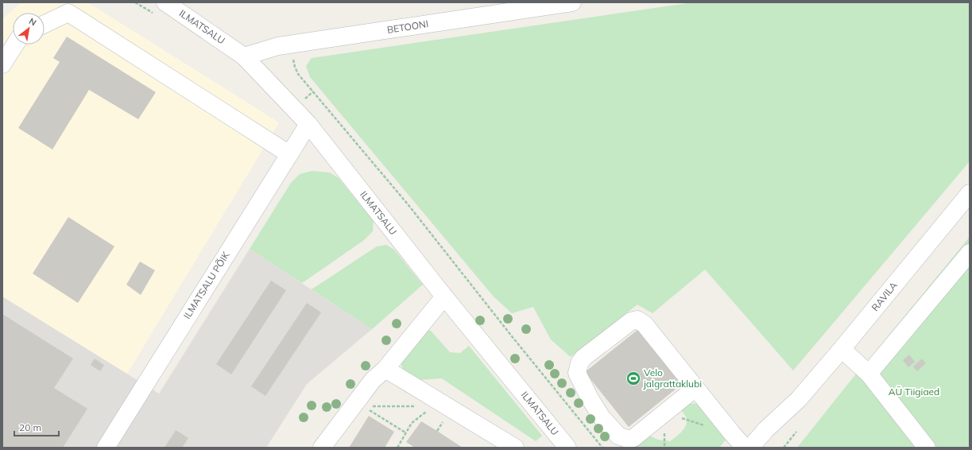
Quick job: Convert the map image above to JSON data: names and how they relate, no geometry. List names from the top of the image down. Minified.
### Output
{"streets":{"street":["ILMATSALU","BETOONI","ILMATSALU PÕIK","RAVILA"]},"crossings":[["ILMATSALU","BETOONI"],["ILMATSALU","ILMATSALU PÕIK"]],"parks":["AÜ Tiigiaed"],"places":{"sports":["Velo jalgrattaklubi"]},"scale_bar":"20 m","north":"top right"}
